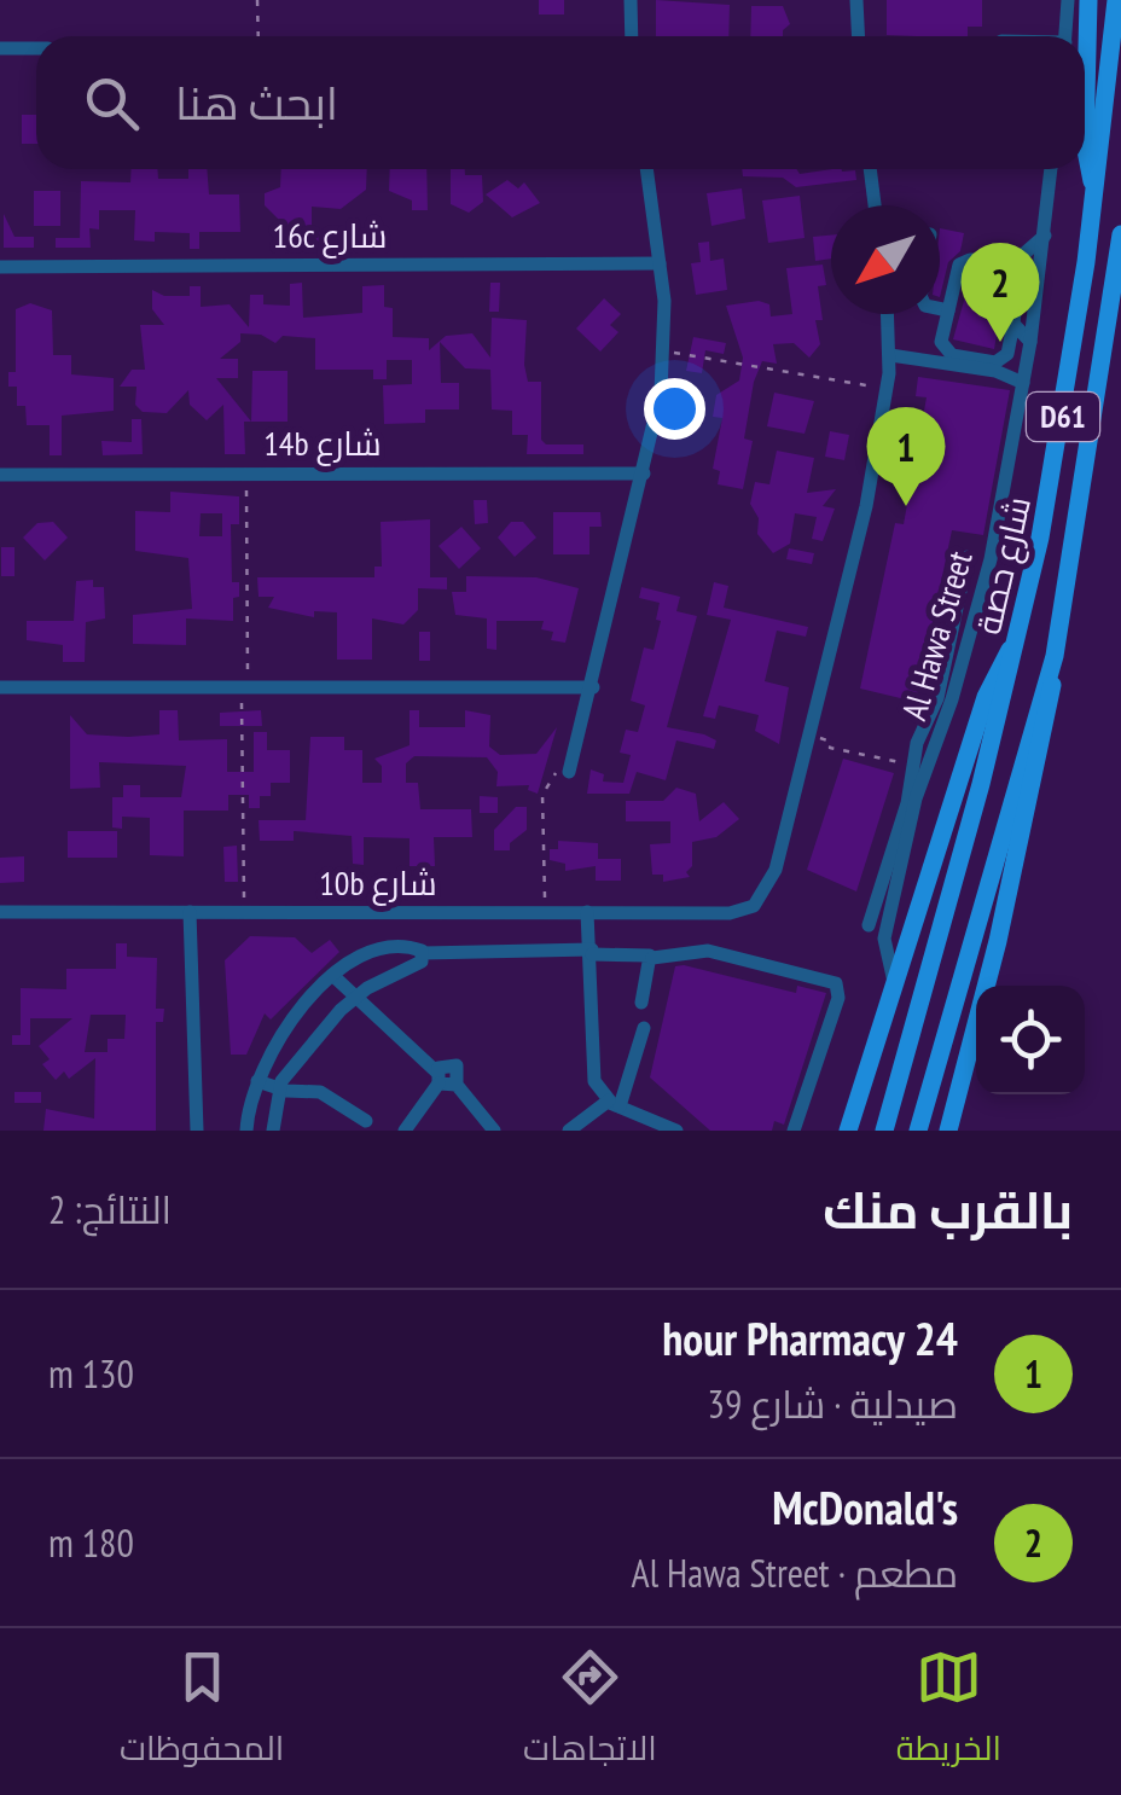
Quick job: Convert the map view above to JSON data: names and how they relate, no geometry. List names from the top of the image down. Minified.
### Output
{"streets":{"main road":["D61","شارع حصة"],"street":["16c شارع","14b شارع","Al Hawa Street","10b شارع"]},"north":"bottom left","page":{"search":"ابحث هنا","pins":["2","1"],"heading":["بالقرب منك","النتائج: 2"],"list":[{"mark":"1","name":"24 hour Pharmacy","note":"صيدلية · شارع 39","value":"130 m"},{"mark":"2","name":"McDonald's","note":"مطعم · Al Hawa Street","value":"180 m"}],"nav":["الخريطة","الاتجاهات","المحفوظات"]}}
